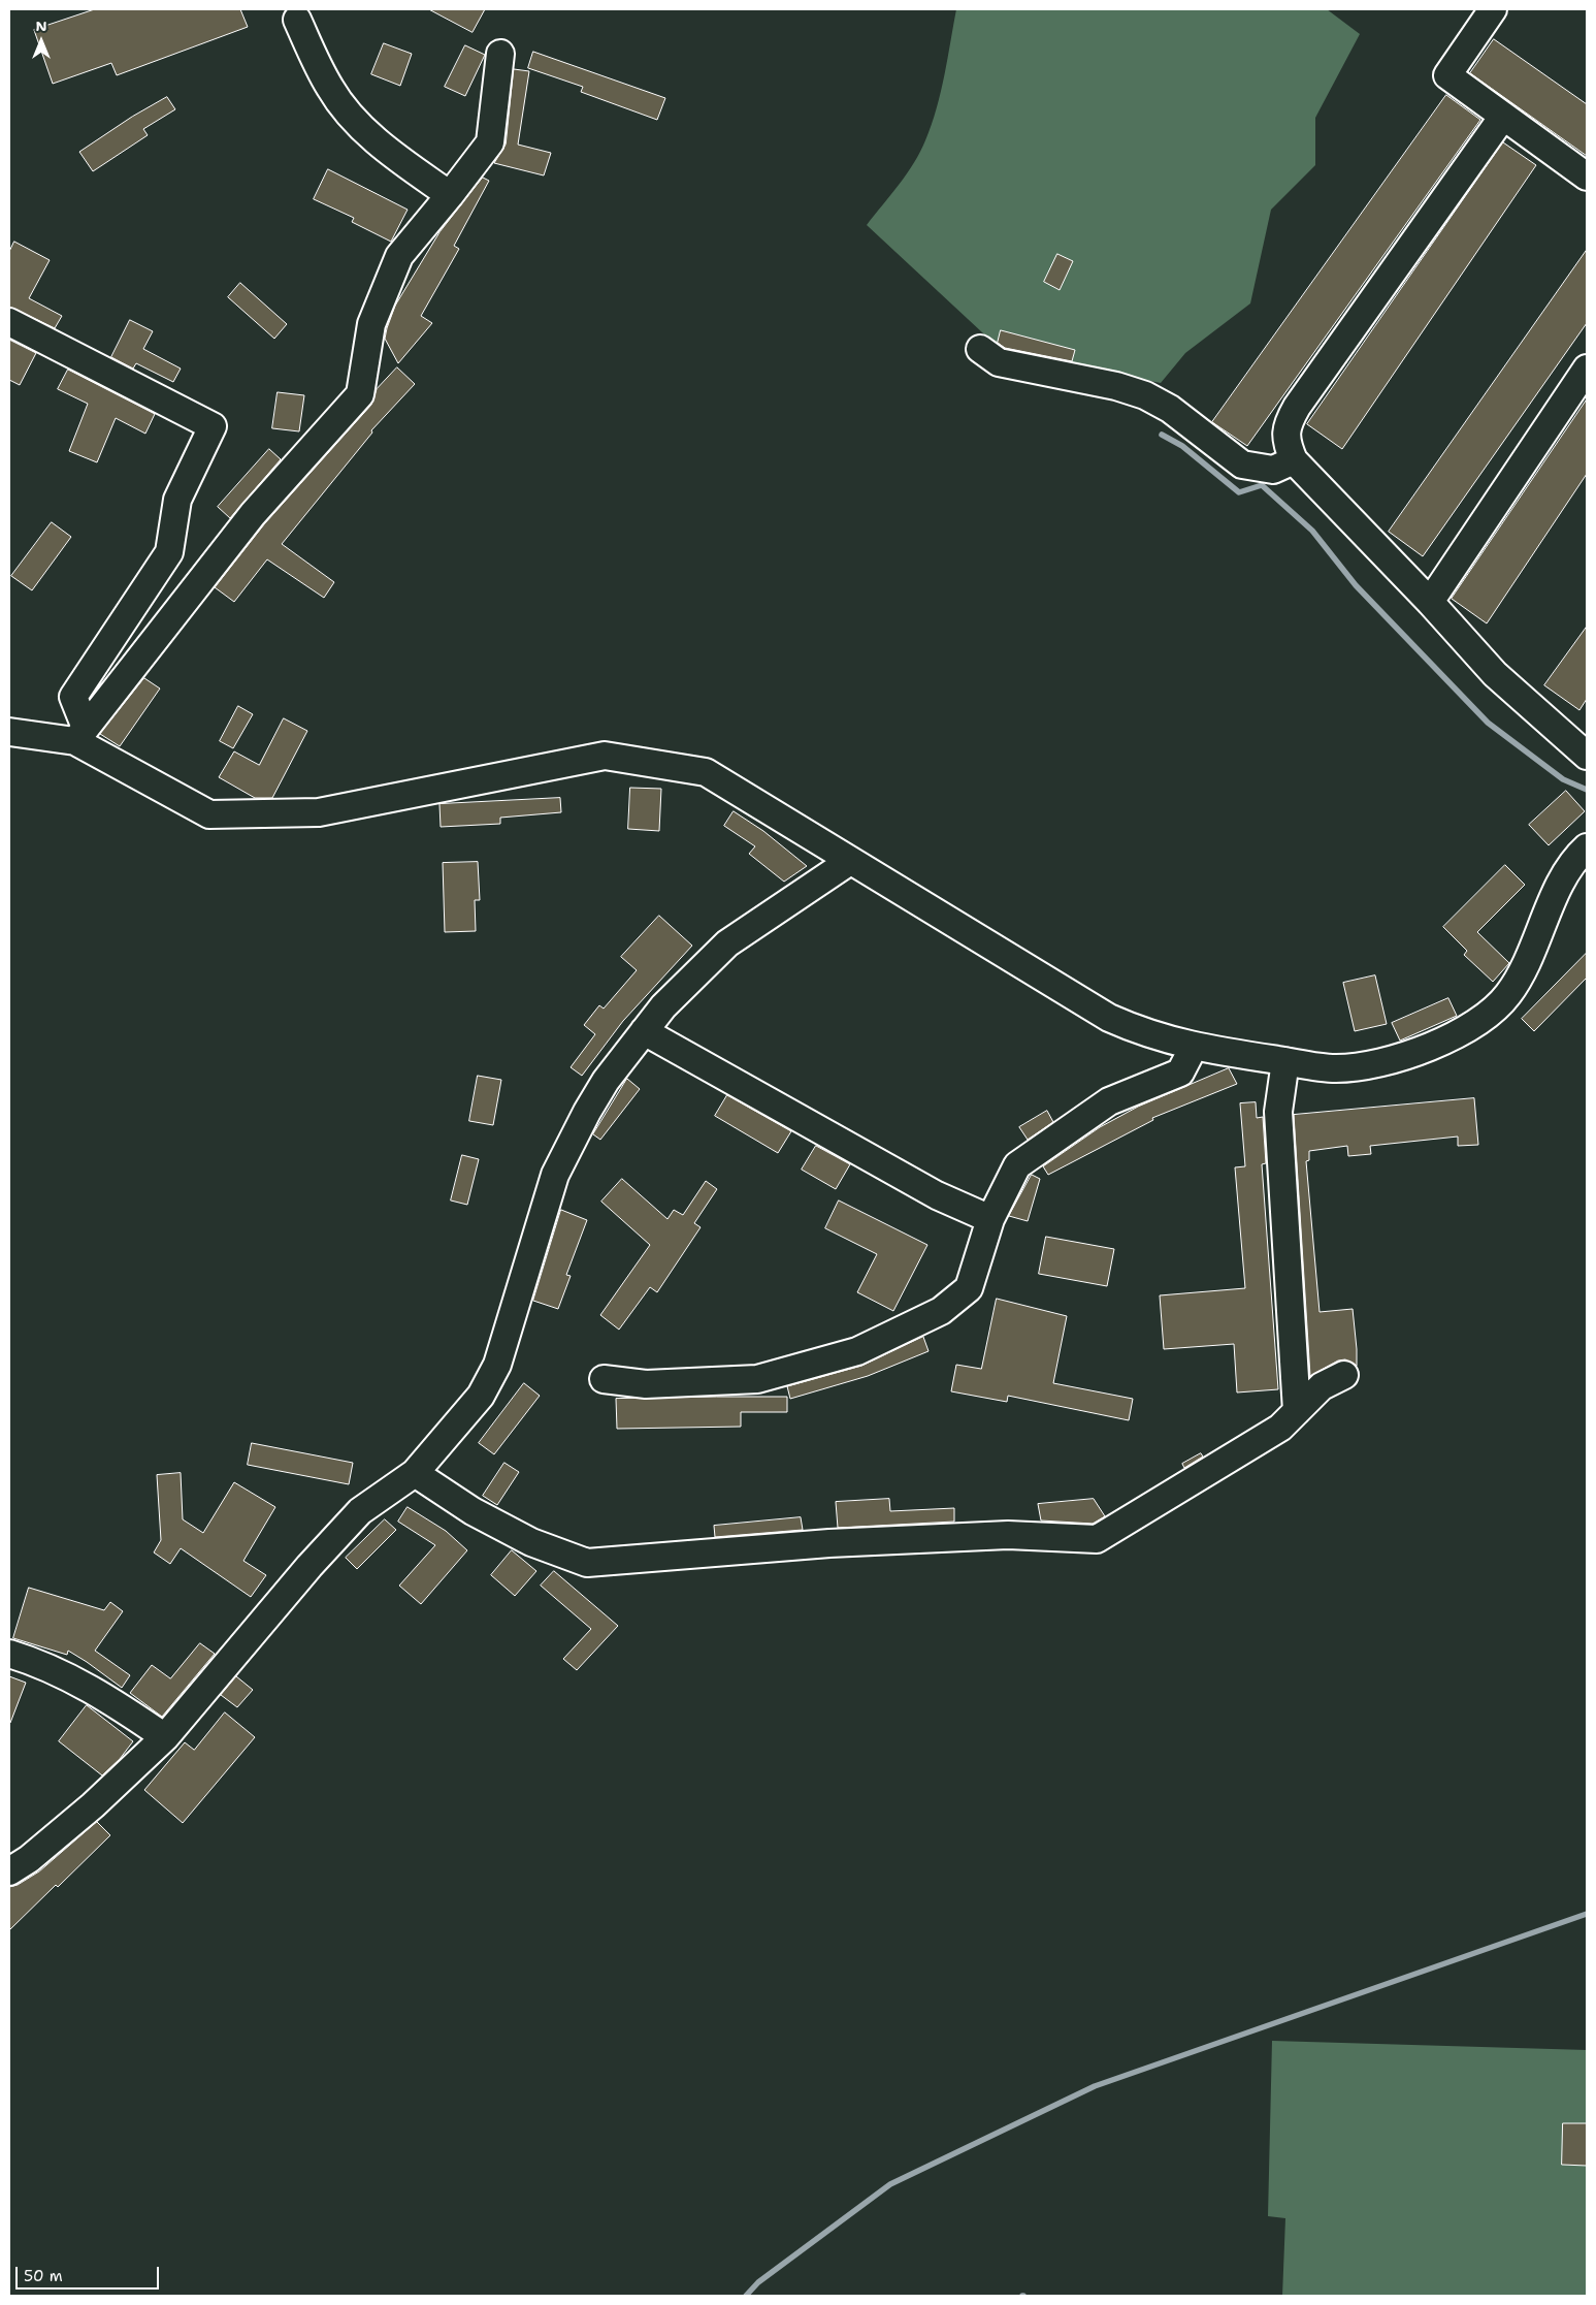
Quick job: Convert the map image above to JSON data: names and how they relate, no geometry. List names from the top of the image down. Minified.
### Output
{"scale_bar":"50 m","north":"top"}
